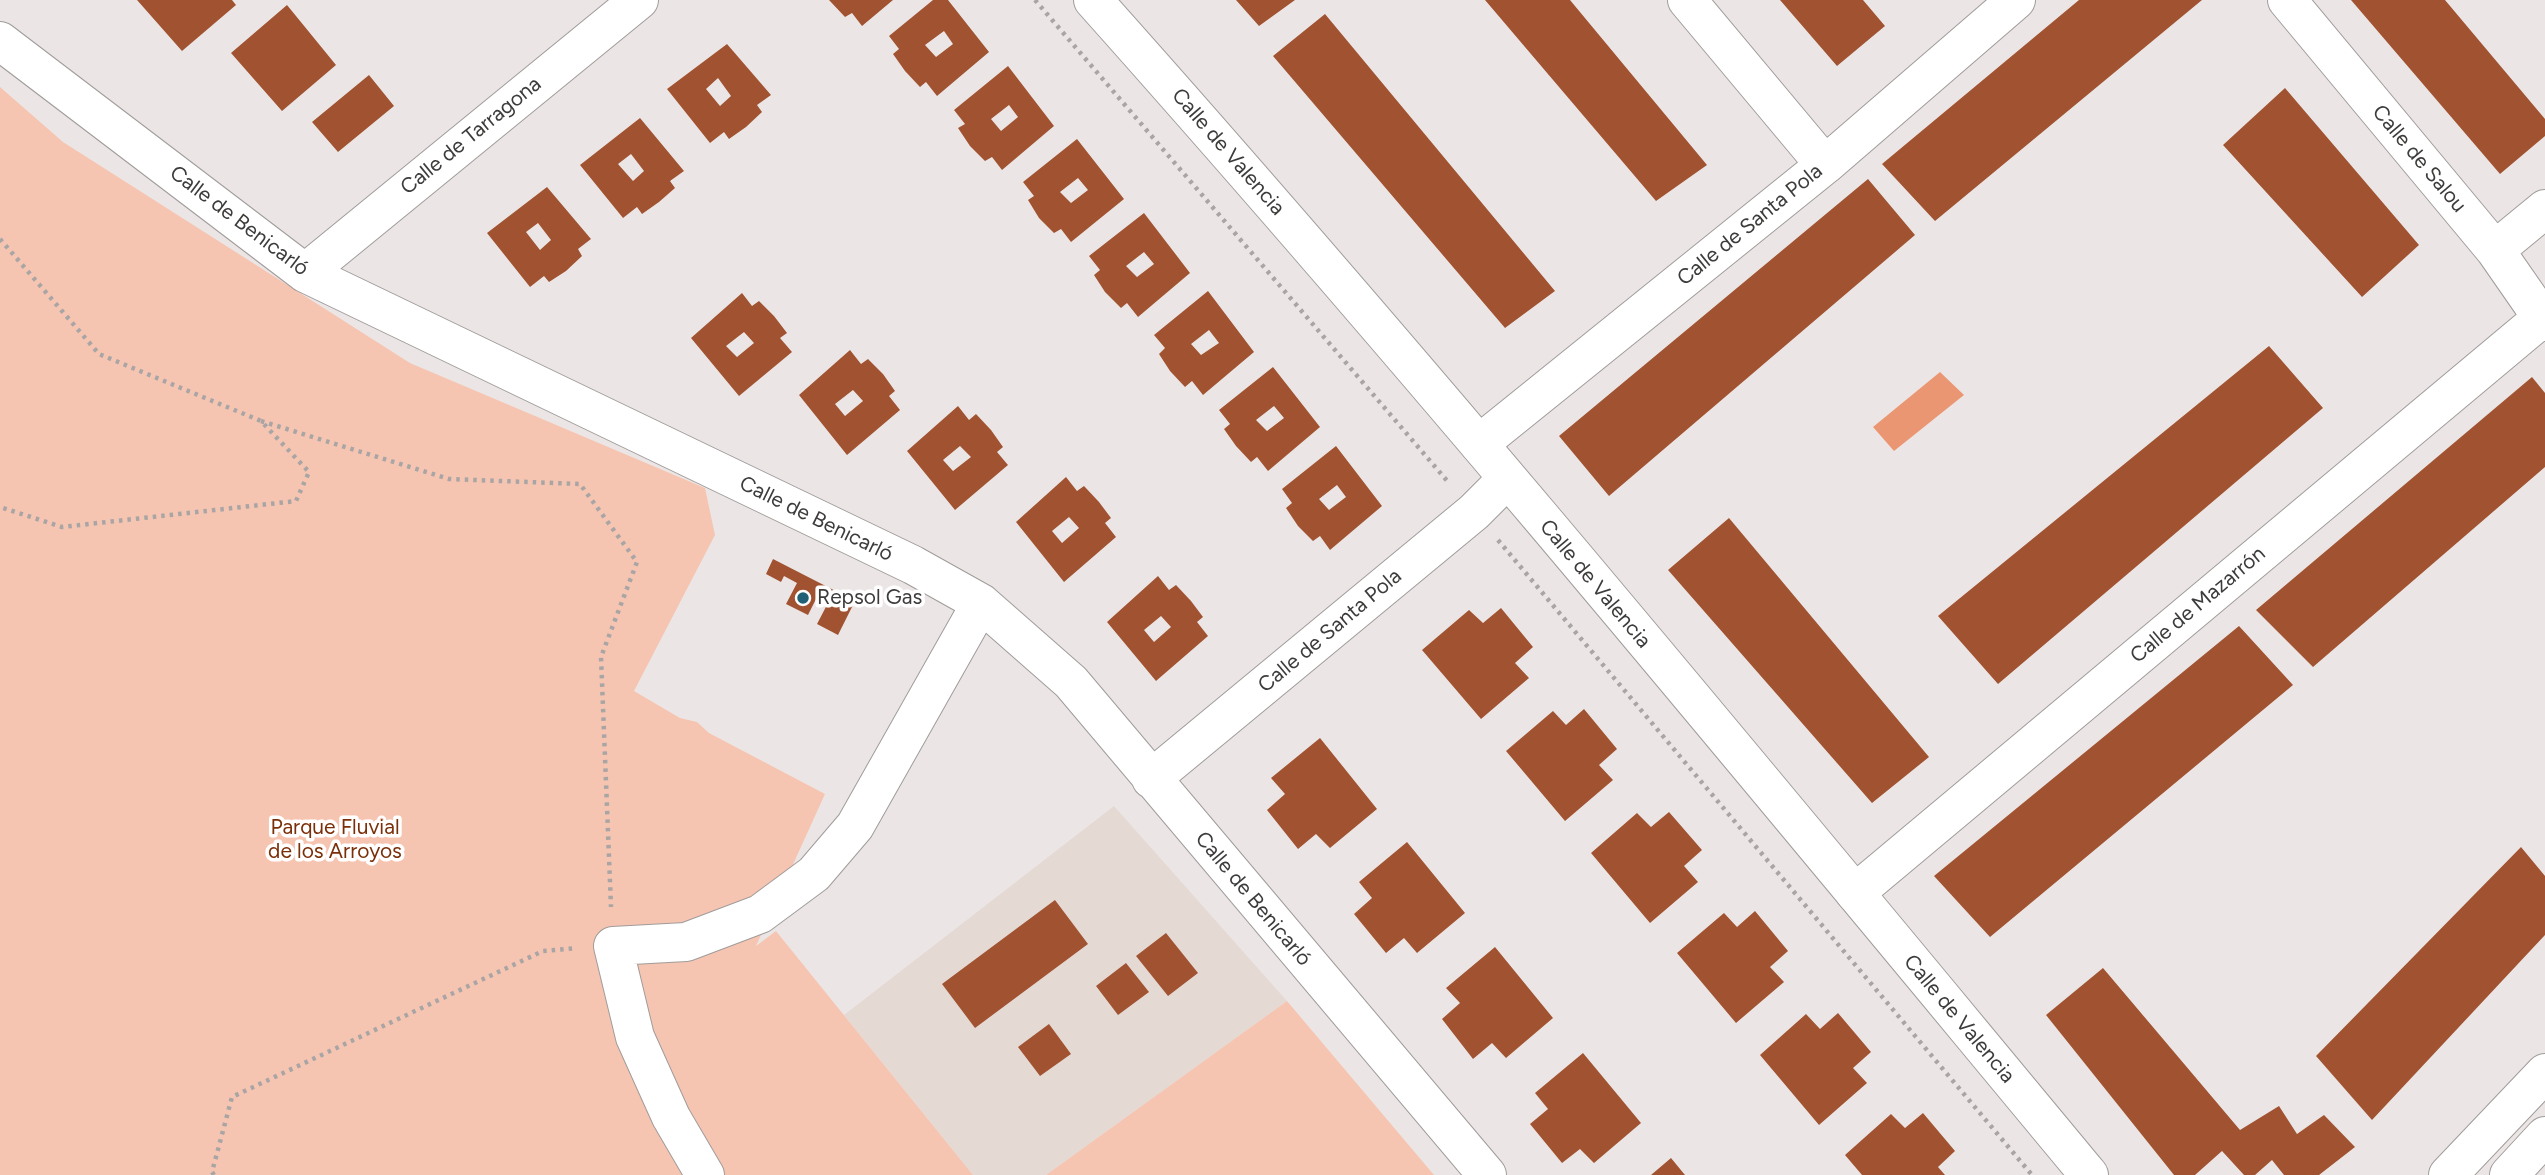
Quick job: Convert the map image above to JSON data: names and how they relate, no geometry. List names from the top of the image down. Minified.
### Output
{"streets":{"street":["Calle de Tarragona","Calle de Valencia","Calle de Salou","Calle de Benicarló","Calle de Santa Pola","Calle de Mazarrón"]},"crossings":[["Calle de Tarragona","Calle de Benicarló"],["Calle de Valencia","Calle de Santa Pola"],["Calle de Valencia","Calle de Mazarrón"],["Calle de Salou","Calle de Mazarrón"],["Calle de Benicarló","Calle de Santa Pola"]],"parks":["Parque Fluvial de los Arroyos"],"places":["Repsol Gas"]}
